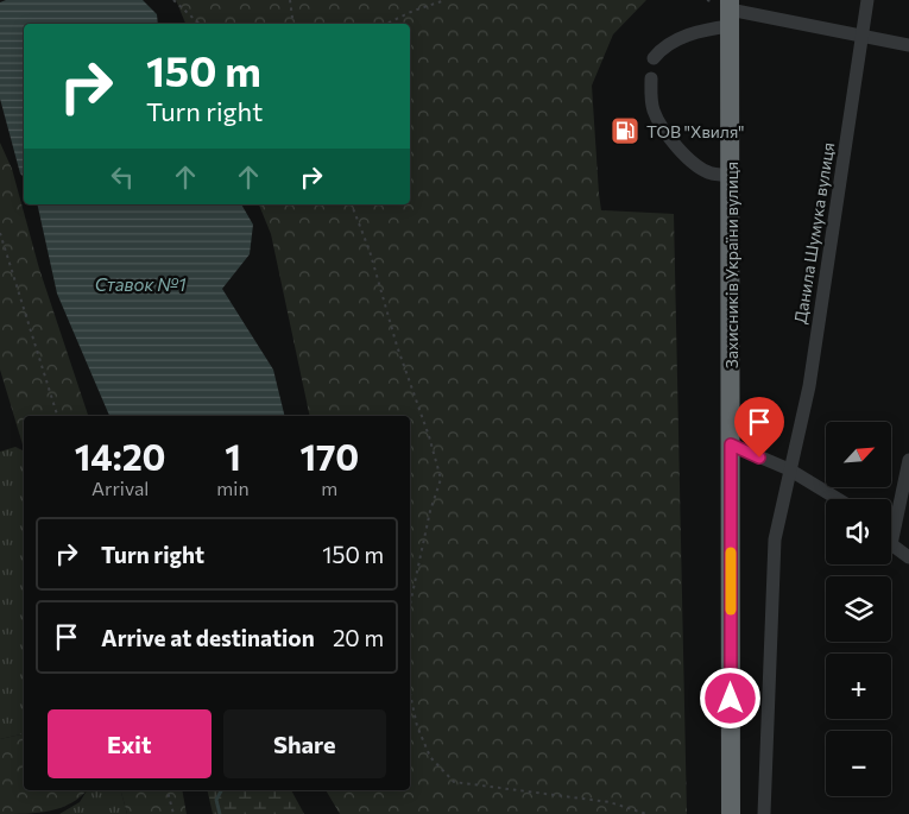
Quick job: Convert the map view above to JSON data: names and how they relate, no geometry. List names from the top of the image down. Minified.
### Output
{"streets":{"highway":["Захисників України вулиця"],"street":["Данила Шумука вулиця"]},"water":["Ставок №1"],"places":{"fuel station":["ТОВ \"Хвиля\""]},"north":"top right","page":{"turn":["150 m","Turn right"],"eta":["14:20","Arrival","1","min","170","m"],"map_buttons":["+","−"],"list":[{"name":"Turn right","value":"150 m"},{"name":"Arrive at destination","value":"20 m"}],"buttons":["Exit","Share"]}}
